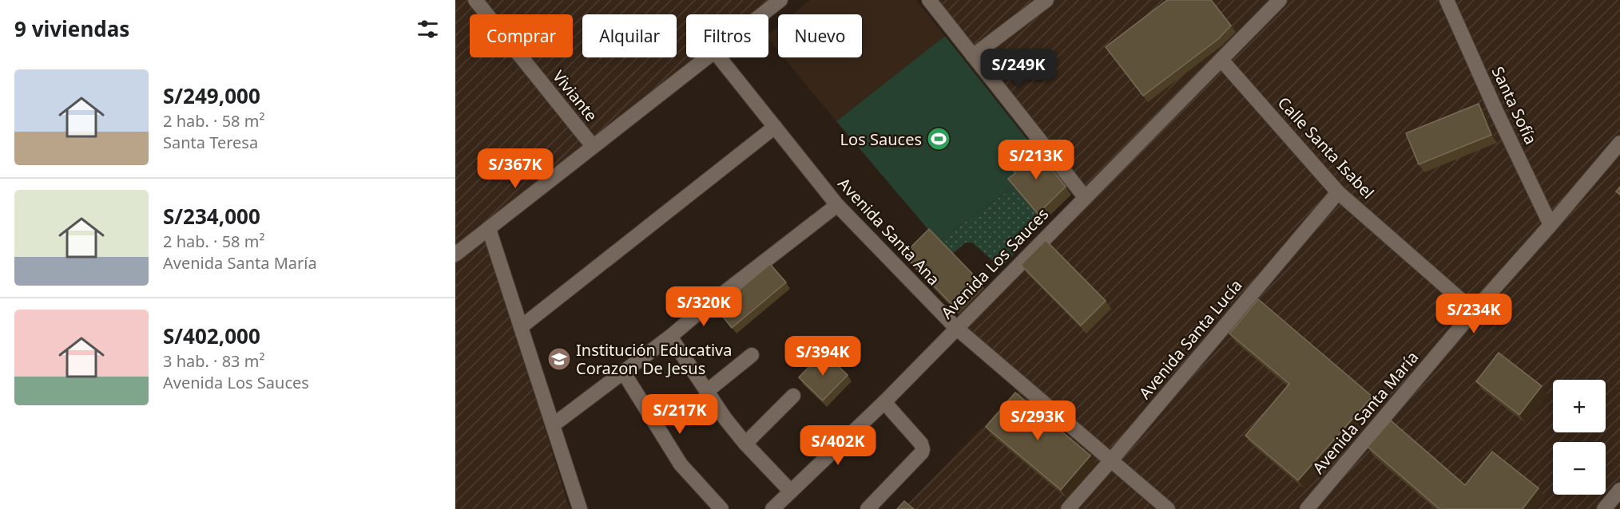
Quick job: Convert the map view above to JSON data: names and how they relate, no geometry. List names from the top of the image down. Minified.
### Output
{"streets":{"street":["Viviante","Santa Sofía","Calle Santa Isabel","Avenida Santa Ana","Avenida Los Sauces","Avenida Santa Lucía","Avenida Santa María"]},"crossings":[["Santa Sofía","Avenida Santa María"],["Calle Santa Isabel","Avenida Los Sauces"],["Calle Santa Isabel","Avenida Santa Lucía"],["Calle Santa Isabel","Avenida Santa María"],["Avenida Santa Ana","Avenida Los Sauces"],["Avenida Santa Ana","Avenida Santa Lucía"]],"places":{"sports":["Los Sauces"],"school or university":["Institución Educativa Corazon De Jesus"]},"page":{"heading":"9 viviendas","chip":["Comprar","Alquilar","Filtros","Nuevo"],"price":["S/249K","S/213K","S/367K","S/320K","S/234K","S/394K","S/217K","S/293K","S/402K"],"list":[{"name":"S/249,000","note":"2 hab. · 58 m² · Santa Teresa"},{"name":"S/234,000","note":"2 hab. · 58 m² · Avenida Santa María"},{"name":"S/402,000","note":"3 hab. · 83 m² · Avenida Los Sauces"}],"map_buttons":["+","−"]}}
